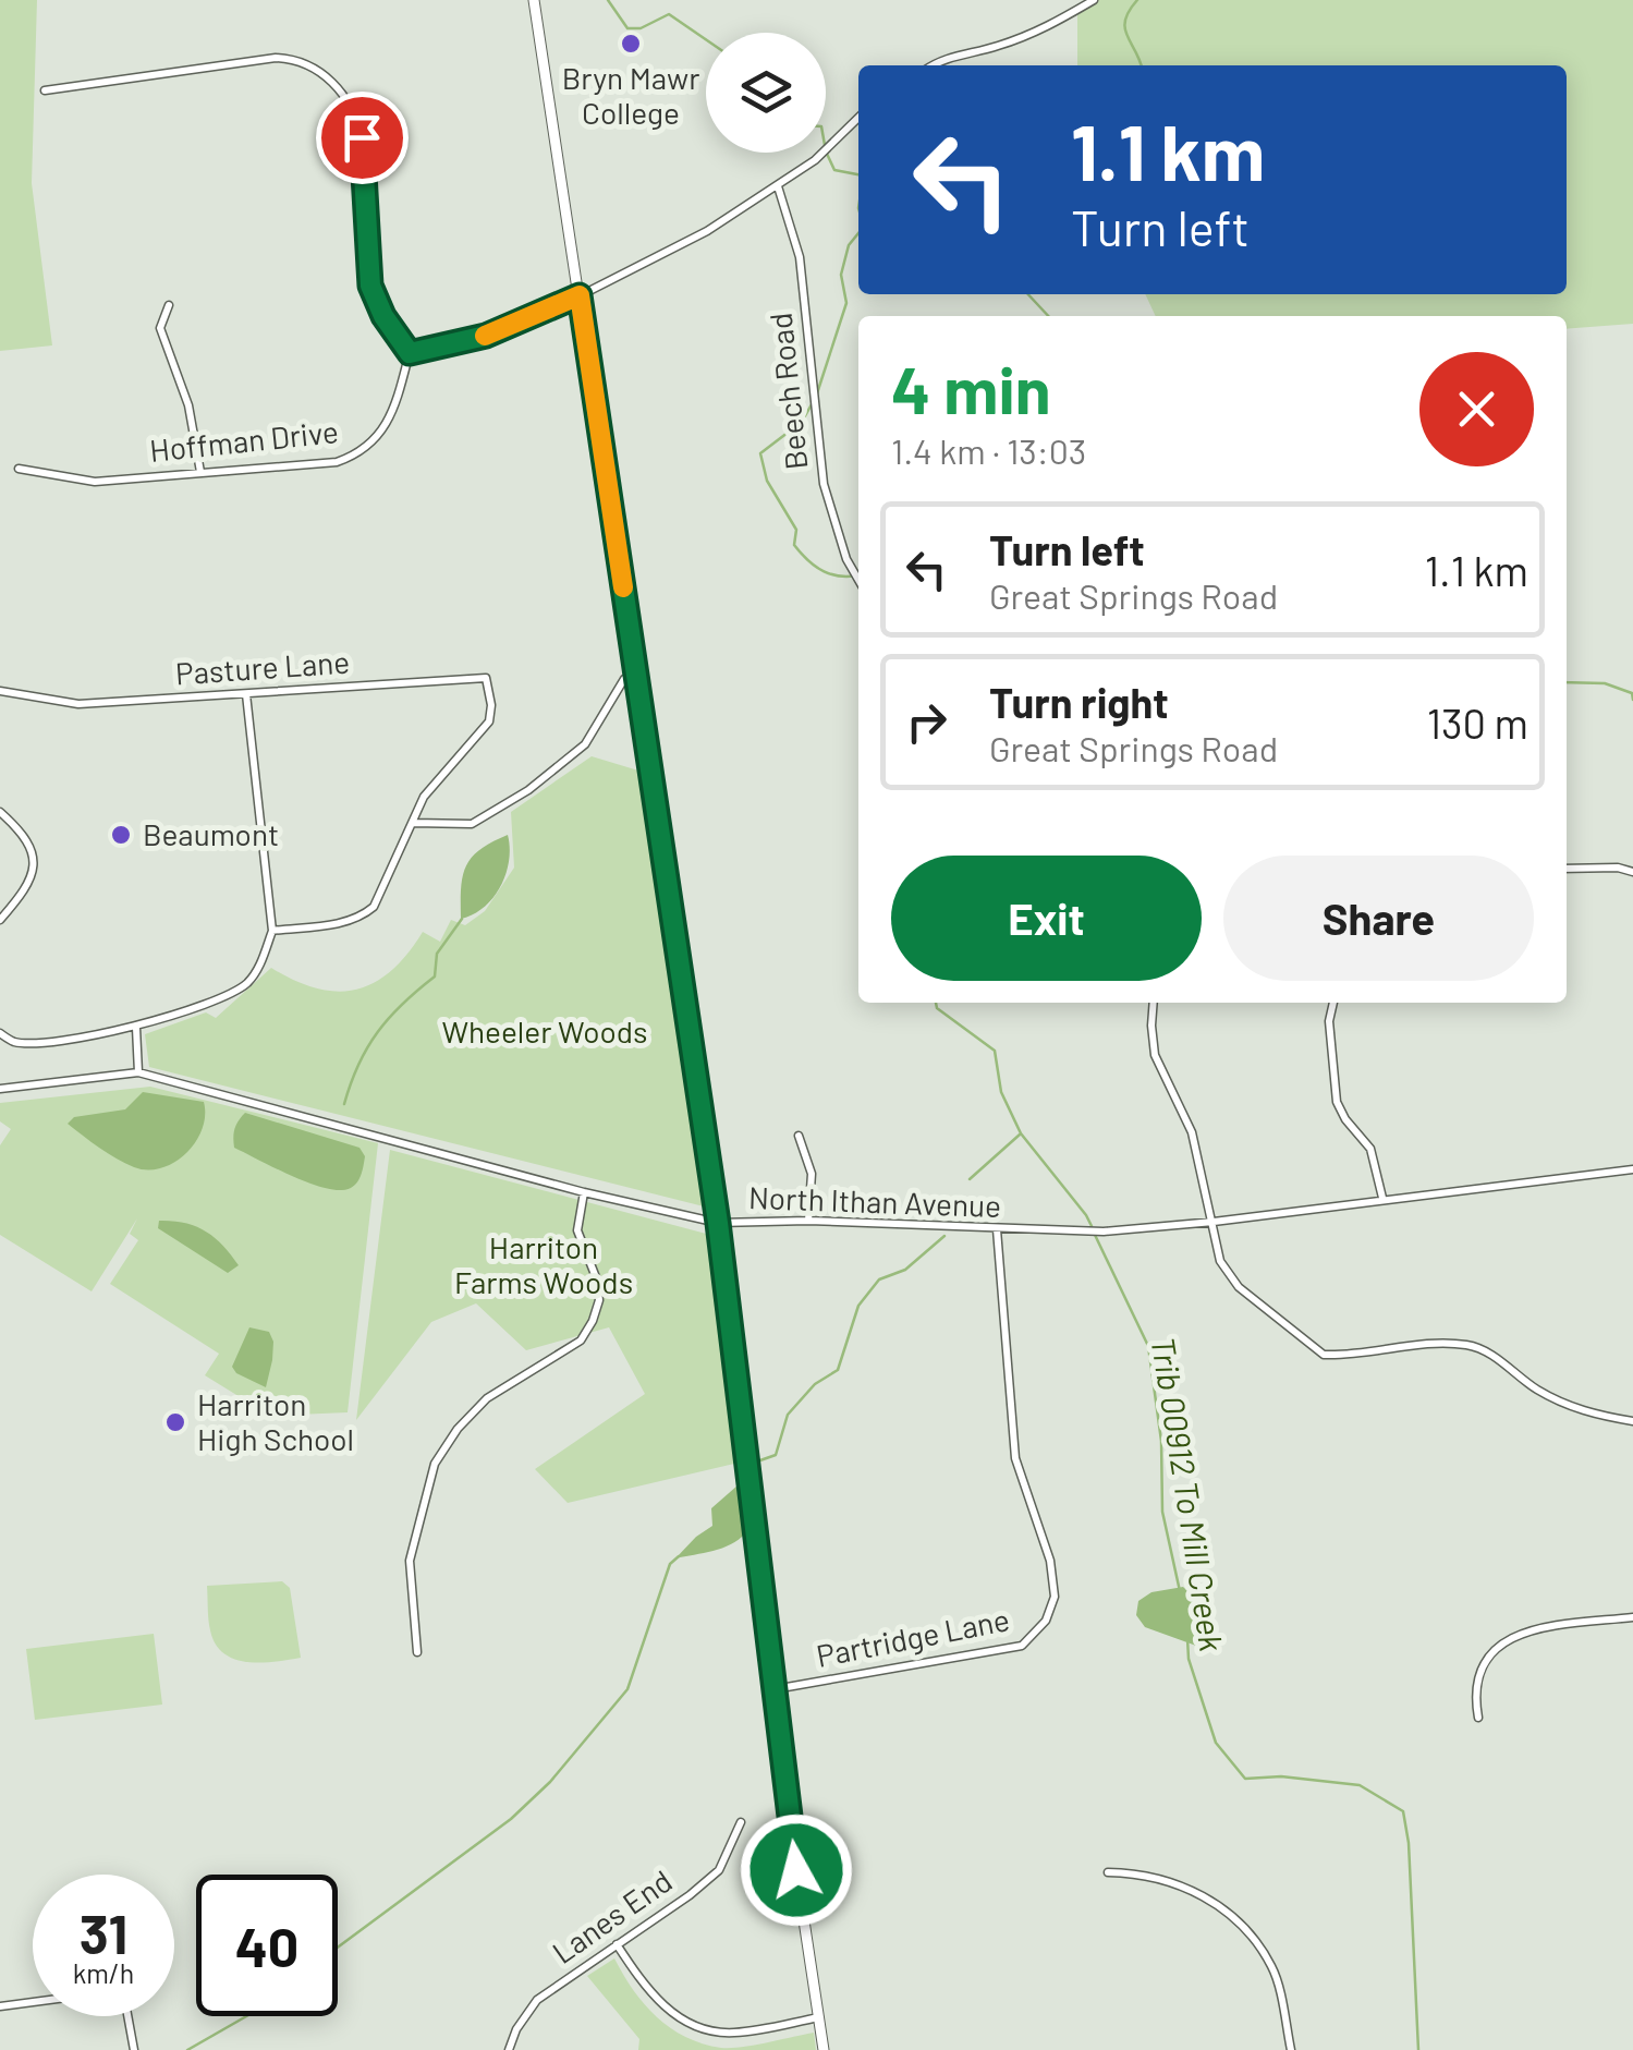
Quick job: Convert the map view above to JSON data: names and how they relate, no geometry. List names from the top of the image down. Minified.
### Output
{"streets":{"street":["Beech Road","Hoffman Drive","Pasture Lane","North Ithan Avenue","Partridge Lane","Lanes End"]},"crossings":[["North Ithan Avenue","Partridge Lane"]],"water":["Trib 00912 To Mill Creek"],"parks":["Wheeler Woods","Harriton Farms Woods"],"places":["Bryn Mawr College","Beaumont","Harriton High School"],"page":{"turn":["1.1 km","Turn left"],"heading":["4 min","1.4 km · 13:03"],"list":[{"name":"Turn left","note":"Great Springs Road","value":"1.1 km"},{"name":"Turn right","note":"Great Springs Road","value":"130 m"}],"buttons":["Exit","Share"],"speed":"31 km/h","limit":"40"}}
